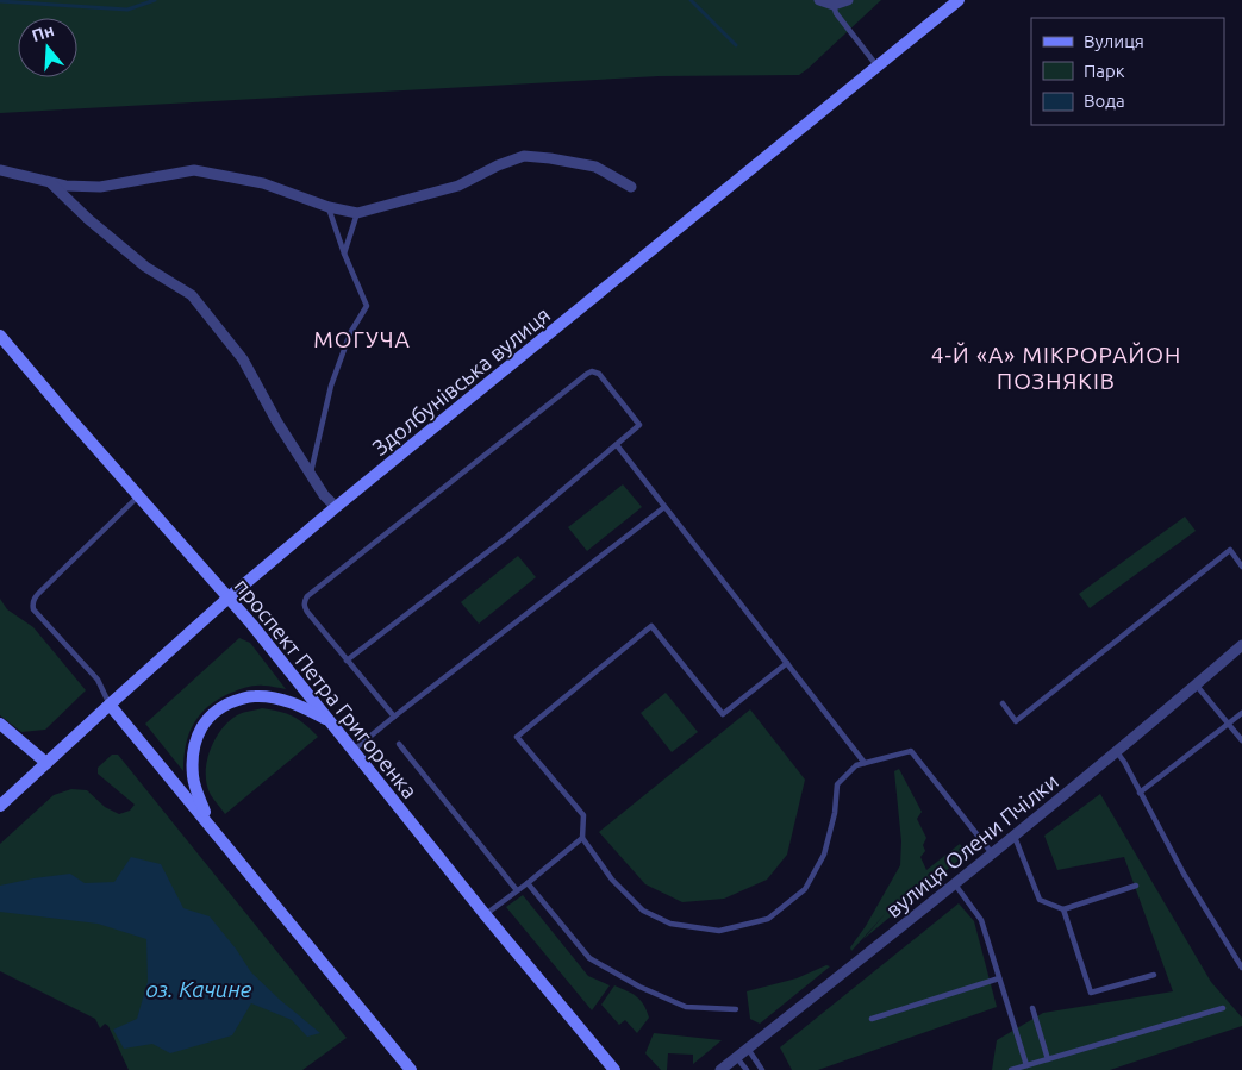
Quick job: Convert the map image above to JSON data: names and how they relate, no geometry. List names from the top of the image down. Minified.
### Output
{"streets":{"main road":["Здолбунівська вулиця","проспект Петра Григоренка"],"street":["вулиця Олени Пчілки"]},"crossings":[["Здолбунівська вулиця","проспект Петра Григоренка"]],"districts":["МОГУЧА","4-Й «А» МІКРОРАЙОН ПОЗНЯКІВ"],"water":["оз. Качине"],"legend":["Вулиця","Парк","Вода"],"north":"top"}
